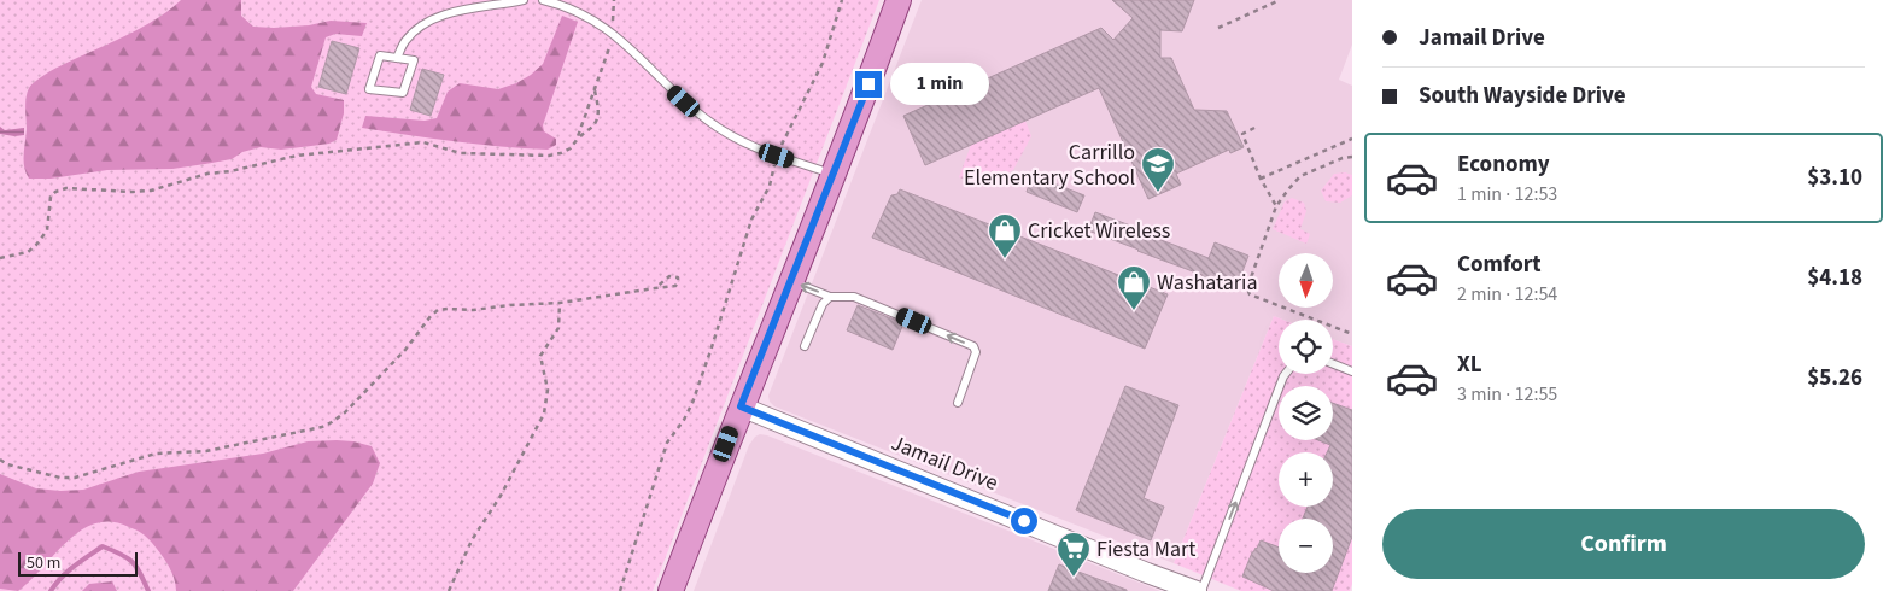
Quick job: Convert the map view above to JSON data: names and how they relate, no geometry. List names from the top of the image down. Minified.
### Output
{"streets":{"street":["Jamail Drive"]},"places":{"school or university":["Carrillo Elementary School"],"shop":["Cricket Wireless","Washataria"],"supermarket":["Fiesta Mart"]},"scale_bar":"50 m","north":"bottom","page":{"banner":["Jamail Drive","South Wayside Drive"],"bubble":"1 min","list":[{"name":"Economy","note":"1 min · 12:53","value":"$3.10"},{"name":"Comfort","note":"2 min · 12:54","value":"$4.18"},{"name":"XL","note":"3 min · 12:55","value":"$5.26"}],"map_buttons":["+","−"],"buttons":"Confirm","scale":"50 m"}}
